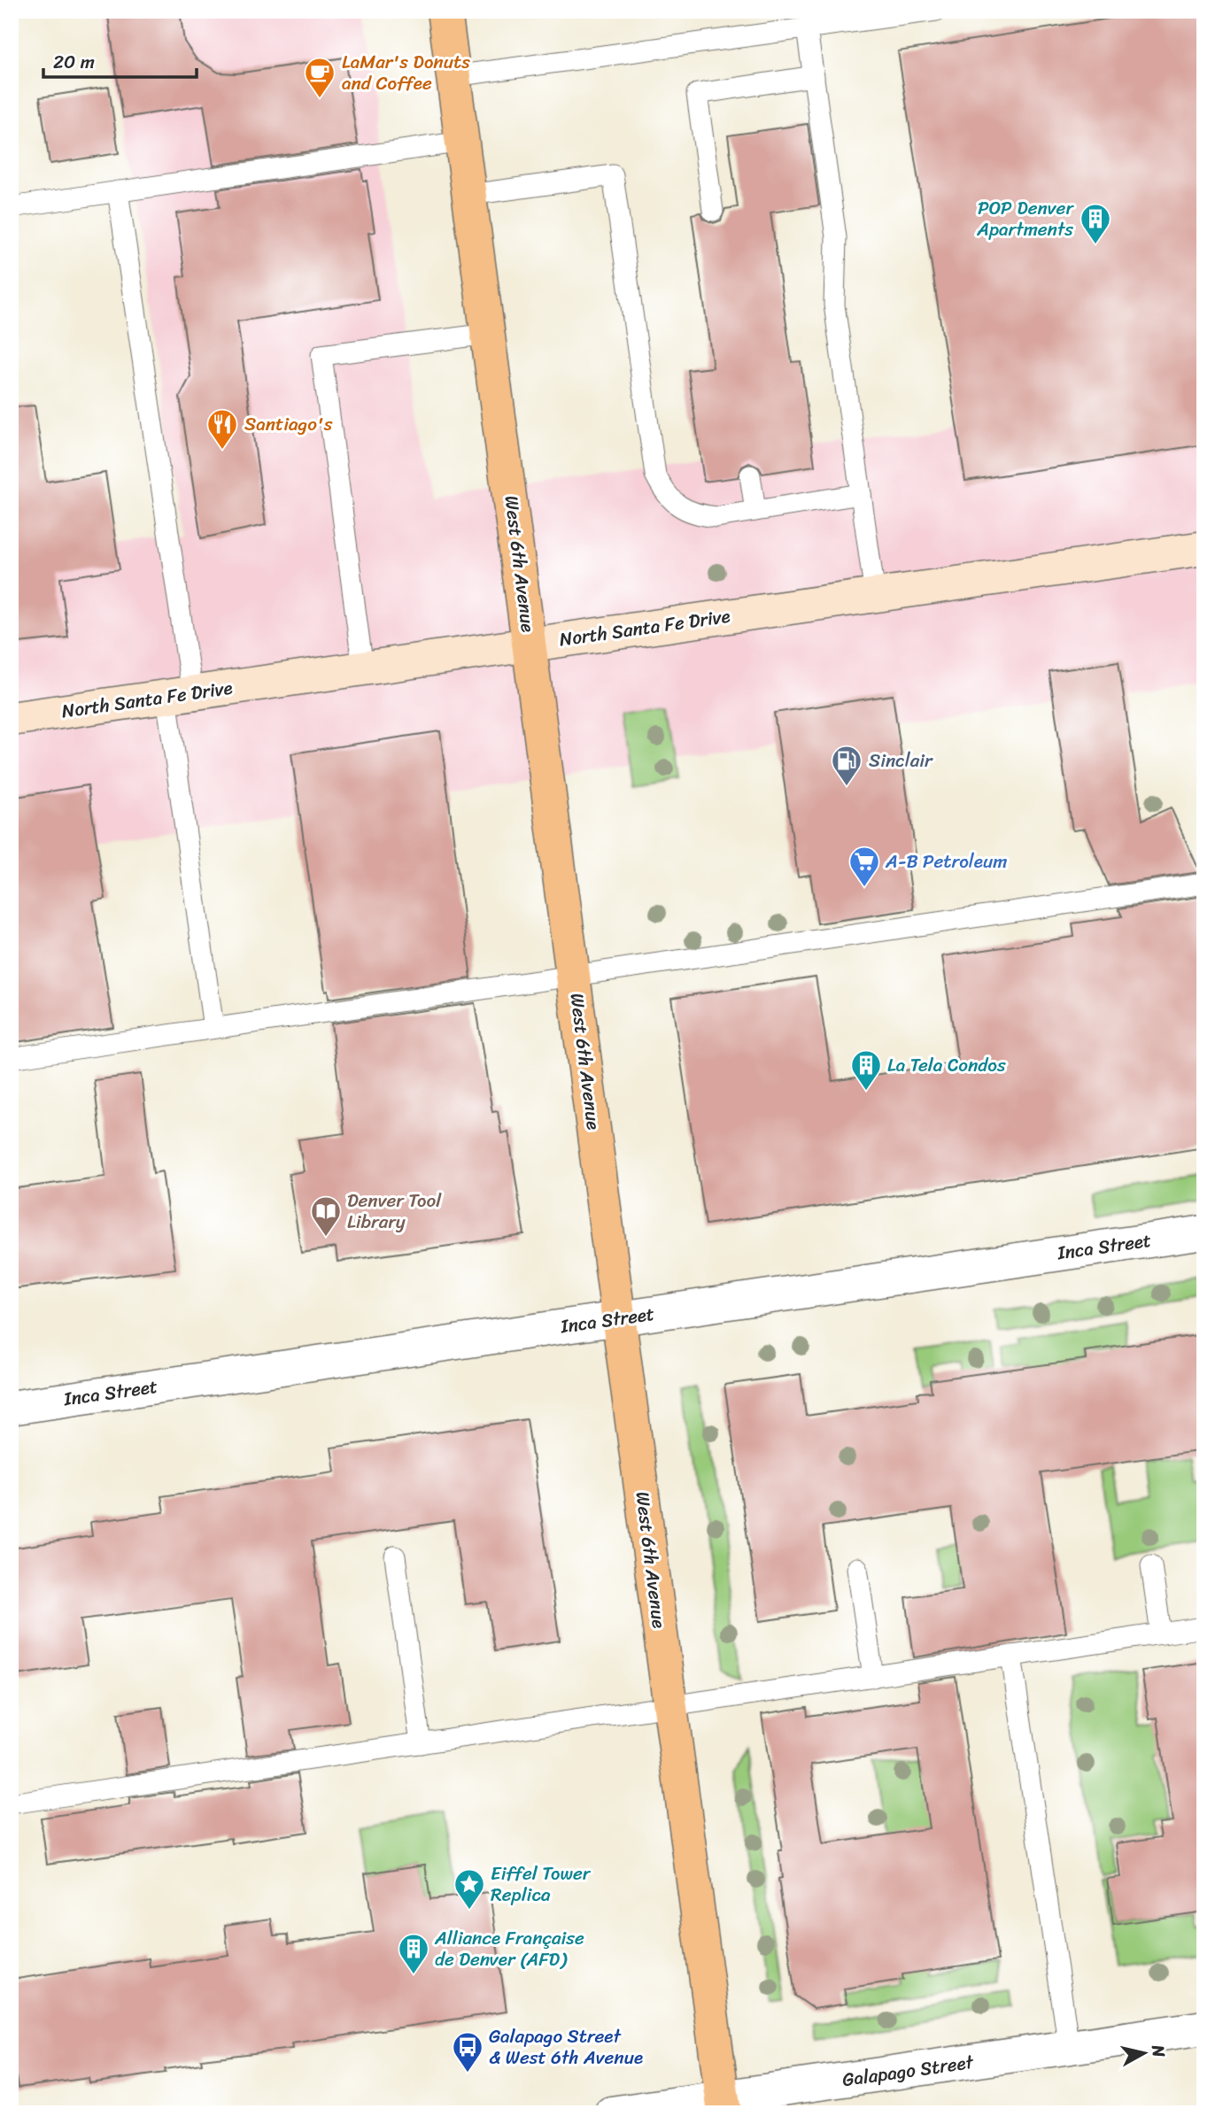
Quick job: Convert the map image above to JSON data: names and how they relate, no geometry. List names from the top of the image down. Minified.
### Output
{"streets":{"main road":["West 6th Avenue","North Santa Fe Drive"],"street":["Inca Street","Galapago Street"]},"crossings":[["West 6th Avenue","North Santa Fe Drive"],["West 6th Avenue","Inca Street"],["West 6th Avenue","Galapago Street"]],"places":{"cafe":["LaMar's Donuts and Coffee"],"building":["POP Denver Apartments","La Tela Condos","Alliance Française de Denver (AFD)"],"restaurant":["Santiago's"],"fuel station":["Sinclair"],"supermarket":["A-B Petroleum"],"library":["Denver Tool Library"],"place":["Eiffel Tower Replica"],"bus stop":["Galapago Street & West 6th Avenue"]},"scale_bar":"20 m","north":"right"}
